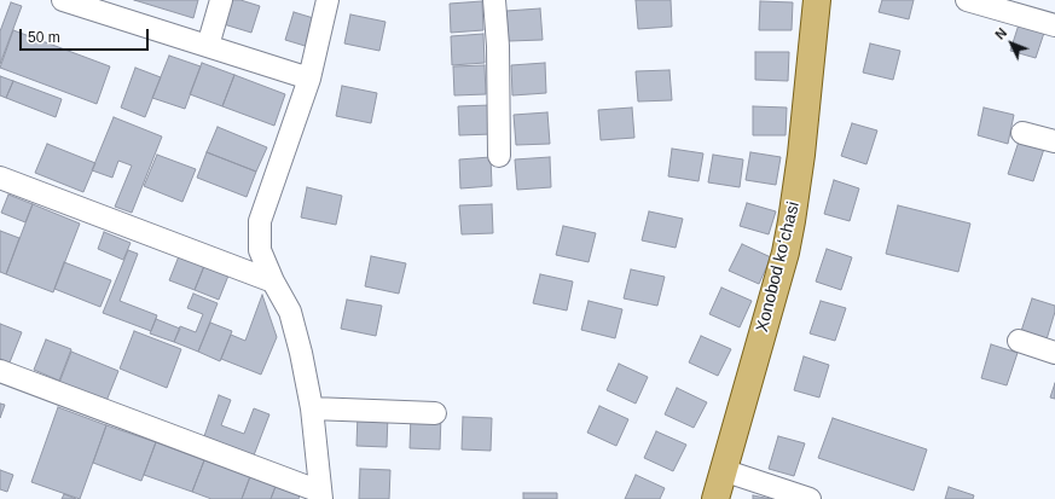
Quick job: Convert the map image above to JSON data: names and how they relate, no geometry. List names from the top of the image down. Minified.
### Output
{"streets":{"main road":["Xonobod koʻchasi"]},"scale_bar":"50 m","north":"top left"}
